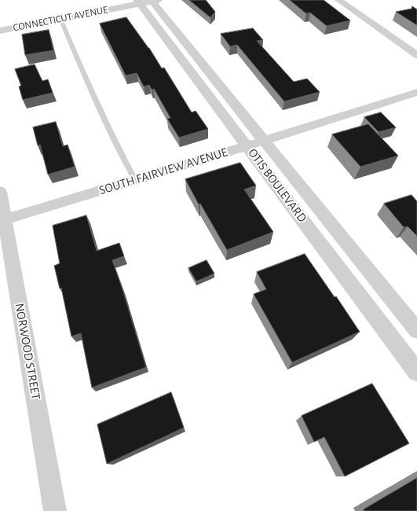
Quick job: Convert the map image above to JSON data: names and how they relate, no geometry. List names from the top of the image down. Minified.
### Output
{"streets":{"street":["CONNECTICUT AVENUE","SOUTH FAIRVIEW AVENUE","OTIS BOULEVARD","NORWOOD STREET"]},"crossings":[["CONNECTICUT AVENUE","OTIS BOULEVARD"],["SOUTH FAIRVIEW AVENUE","OTIS BOULEVARD"],["SOUTH FAIRVIEW AVENUE","NORWOOD STREET"]]}
